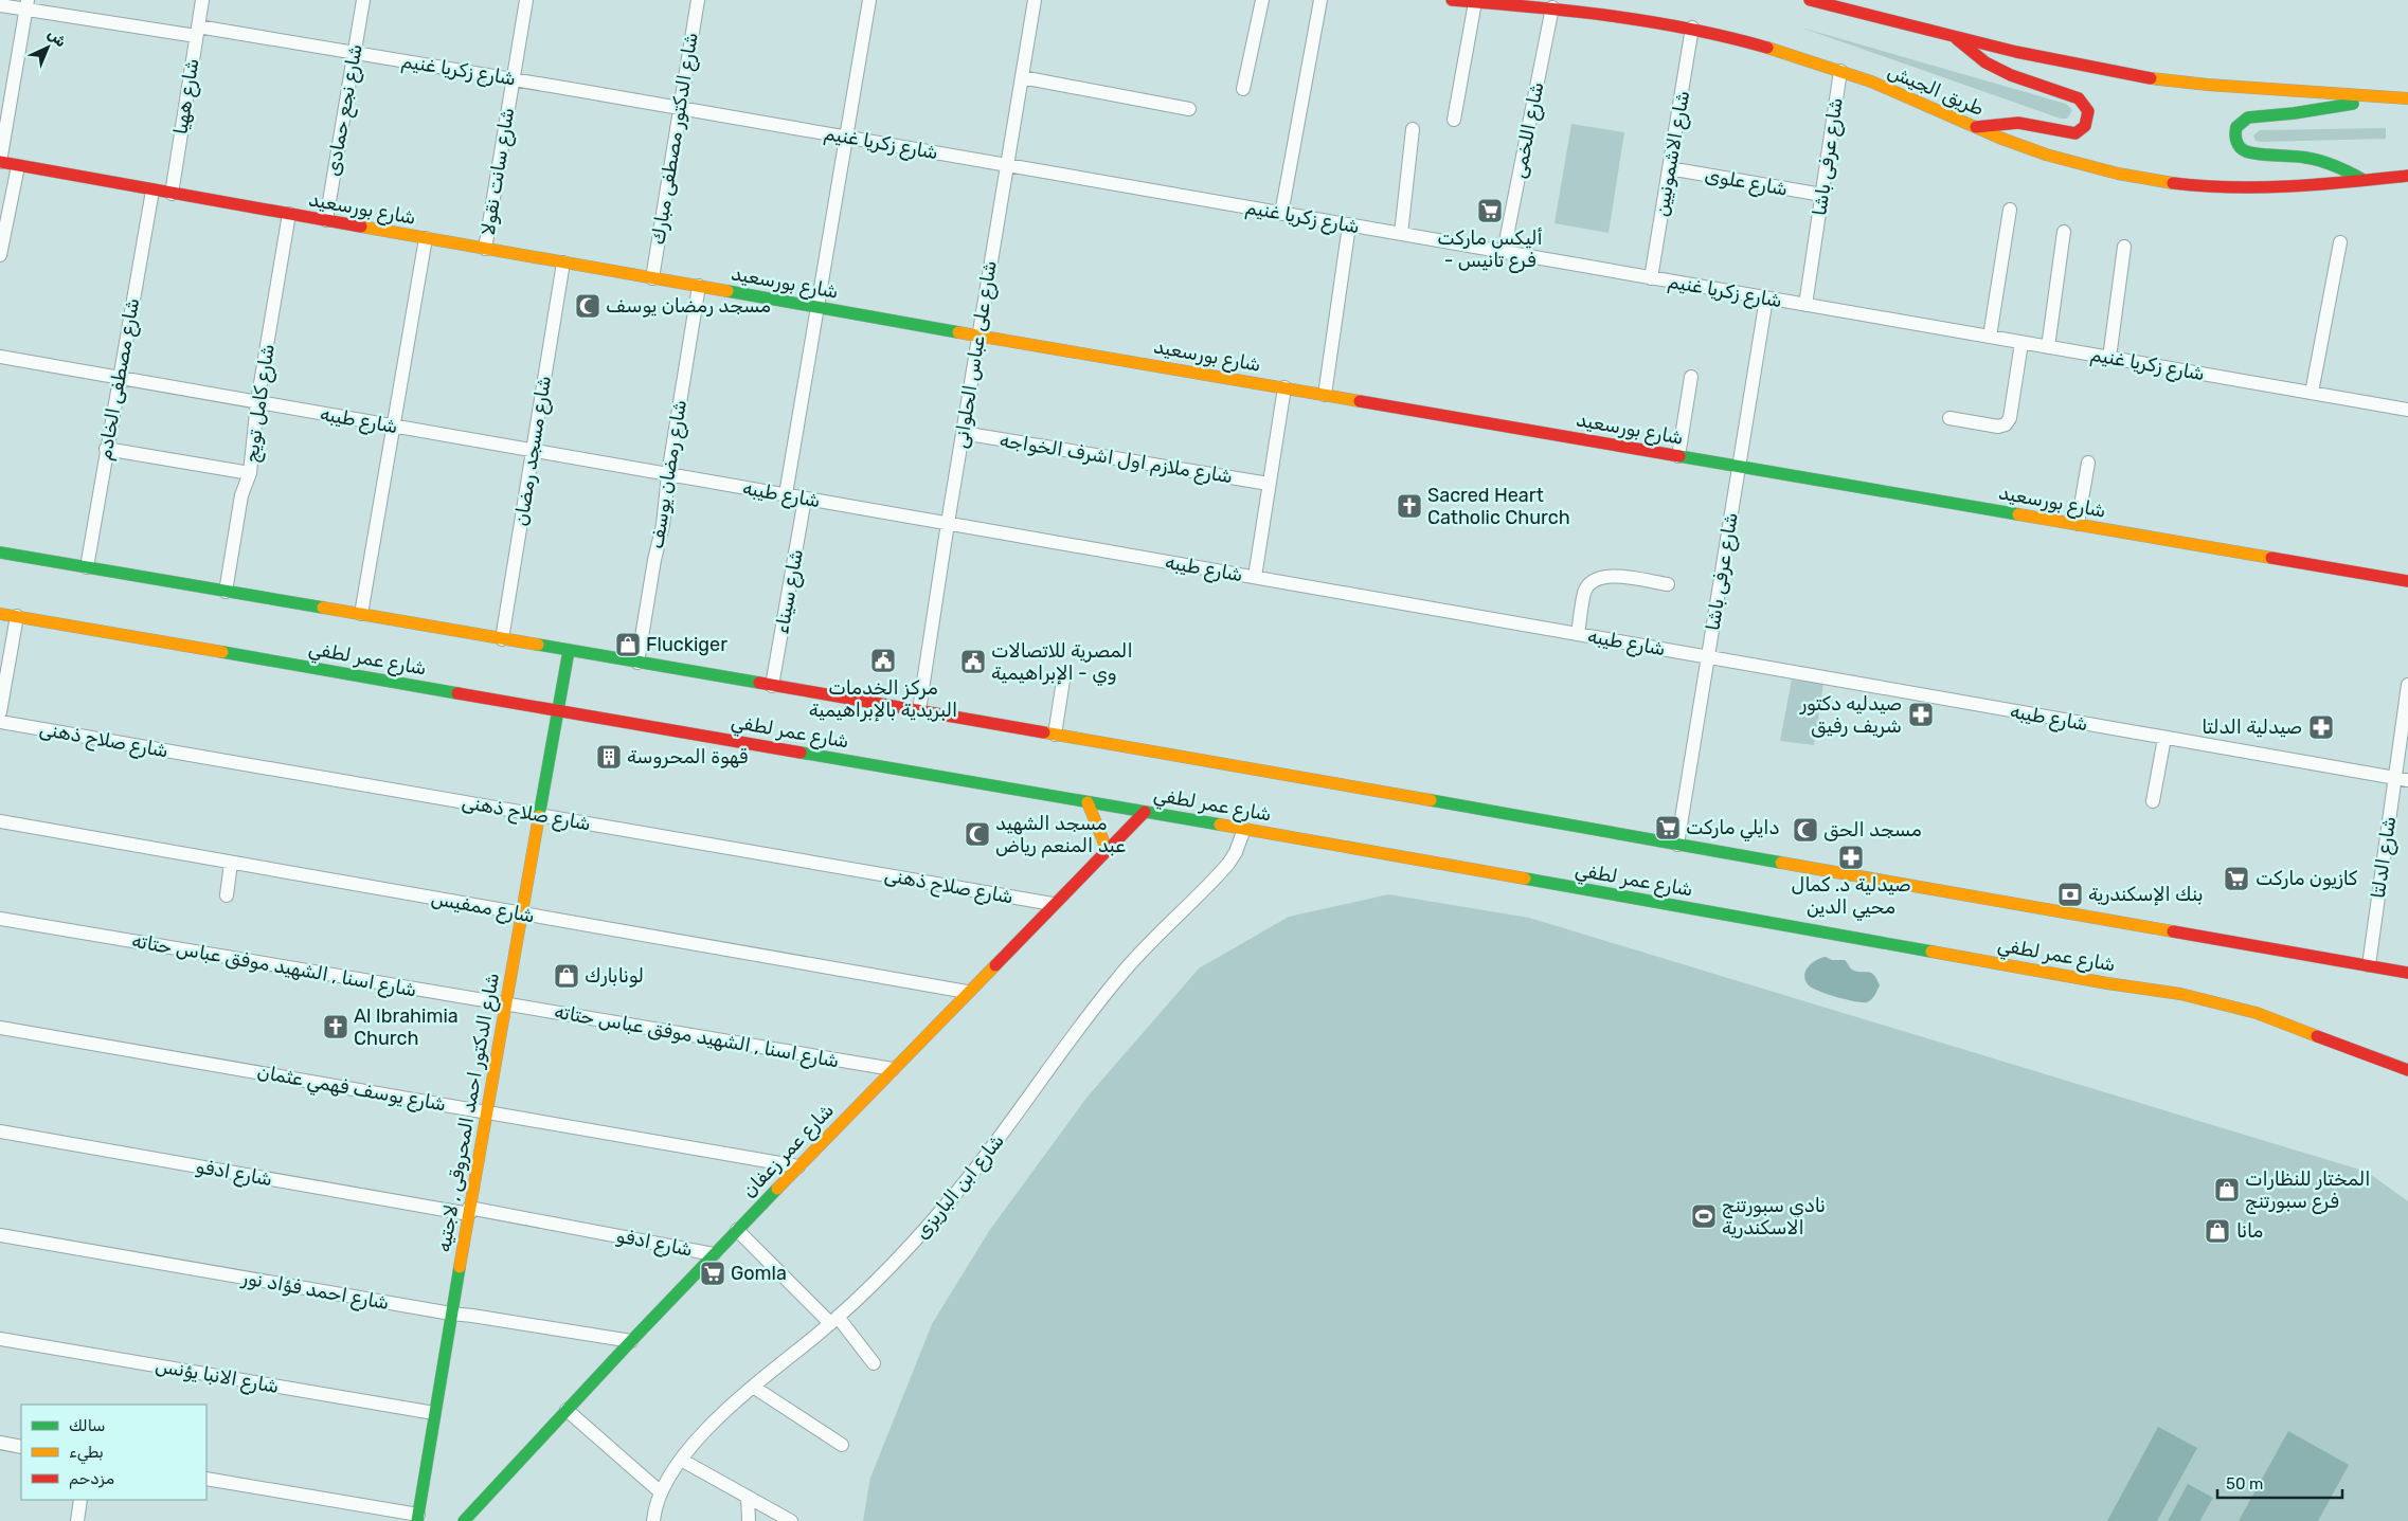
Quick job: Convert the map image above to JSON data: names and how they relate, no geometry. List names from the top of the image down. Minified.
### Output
{"streets":{"main road":["طريق الجيش","شارع بورسعيد","شارع عمر لطفي","شارع الدكتور احمد المحروقى , لاجتيه","شارع عمر زعفان"],"street":["شارع زكريا غنيم","شارع ههيا","شارع نجع حمادى","شارع اللخمى","شارع الدكتور مصطفى مبارك","شارع الاشمونيين","شارع عرفى باشا","شارع سانت نقولا","شارع علوى","شارع على عباس الحلوانى","شارع مصطفى الخادم","شارع كامل تويج","شارع طيبه","شارع مسجد رمضان","شارع ملازم اول اشرف الخواجه","شارع رمضان يوسف","شارع سيناء","شارع صلاح ذهنى","شارع الدلتا","شارع ممفيس","شارع اسنا , الشهيد موفق عباس حتاته","شارع يوسف فهمي عثمان","شارع ادفو","شارع ابن الباريزى","شارع احمد فؤاد نور","شارع الانبا يؤنس"]},"crossings":[["شارع زكريا غنيم","شارع ههيا"],["شارع زكريا غنيم","شارع نجع حمادى"],["شارع زكريا غنيم","شارع اللخمى"],["شارع زكريا غنيم","شارع الدكتور مصطفى مبارك"],["شارع زكريا غنيم","شارع الاشمونيين"],["شارع زكريا غنيم","شارع عرفى باشا"],["شارع زكريا غنيم","شارع سانت نقولا"],["شارع زكريا غنيم","شارع على عباس الحلوانى"],["طريق الجيش","شارع اللخمى"],["طريق الجيش","شارع الاشمونيين"],["طريق الجيش","شارع عرفى باشا"],["شارع ههيا","شارع بورسعيد"],["شارع نجع حمادى","شارع بورسعيد"],["شارع الدكتور مصطفى مبارك","شارع بورسعيد"],["شارع الاشمونيين","شارع علوى"],["شارع عرفى باشا","شارع علوى"],["شارع عرفى باشا","شارع بورسعيد"],["شارع عرفى باشا","شارع طيبه"],["شارع سانت نقولا","شارع بورسعيد"],["شارع بورسعيد","شارع على عباس الحلوانى"],["شارع بورسعيد","شارع مصطفى الخادم"],["شارع بورسعيد","شارع كامل تويج"],["شارع بورسعيد","شارع مسجد رمضان"],["شارع بورسعيد","شارع رمضان يوسف"],["شارع على عباس الحلوانى","شارع طيبه"],["شارع على عباس الحلوانى","شارع ملازم اول اشرف الخواجه"],["شارع مصطفى الخادم","شارع طيبه"],["شارع كامل تويج","شارع طيبه"],["شارع طيبه","شارع مسجد رمضان"],["شارع طيبه","شارع رمضان يوسف"],["شارع طيبه","شارع سيناء"],["شارع طيبه","شارع الدلتا"],["شارع عمر لطفي","شارع الدكتور احمد المحروقى , لاجتيه"],["شارع عمر لطفي","شارع عمر زعفان"],["شارع عمر لطفي","شارع ابن الباريزى"],["شارع صلاح ذهنى","شارع الدكتور احمد المحروقى , لاجتيه"],["شارع صلاح ذهنى","شارع عمر زعفان"],["شارع ممفيس","شارع الدكتور احمد المحروقى , لاجتيه"],["شارع ممفيس","شارع عمر زعفان"],["شارع اسنا , الشهيد موفق عباس حتاته","شارع الدكتور احمد المحروقى , لاجتيه"],["شارع اسنا , الشهيد موفق عباس حتاته","شارع عمر زعفان"],["شارع يوسف فهمي عثمان","شارع الدكتور احمد المحروقى , لاجتيه"],["شارع يوسف فهمي عثمان","شارع عمر زعفان"],["شارع الدكتور احمد المحروقى , لاجتيه","شارع ادفو"],["شارع الدكتور احمد المحروقى , لاجتيه","شارع احمد فؤاد نور"],["شارع الدكتور احمد المحروقى , لاجتيه","شارع الانبا يؤنس"],["شارع عمر زعفان","شارع ادفو"],["شارع عمر زعفان","شارع احمد فؤاد نور"]],"places":{"supermarket":["أليكس ماركت - فرع تانيس","دايلي ماركت","كازيون ماركت","Gomla"],"mosque":["مسجد رمضان يوسف","مسجد الحق","مسجد الشهيد عبد المنعم رياض"],"church":["Sacred Heart Catholic Church","Al Ibrahimia Church"],"shop":["Fluckiger","لونابارك","المختار للنظارات فرع سبورتنج","مانا"],"public building":["مركز الخدمات البريدية بالإبراهيمية","المصرية للاتصالات وي - الإبراهيمية"],"pharmacy":["صيدليه دكتور شريف رفيق","صيدلية الدلتا","صيدلية د. كمال محيي الدين"],"building":["قهوة المحروسة"],"bank":["بنك الإسكندرية"],"sports":["نادي سبورتنج الاسكندرية"]},"legend":["سالك","بطيء","مزدحم"],"scale_bar":"50 m","north":"top right"}
